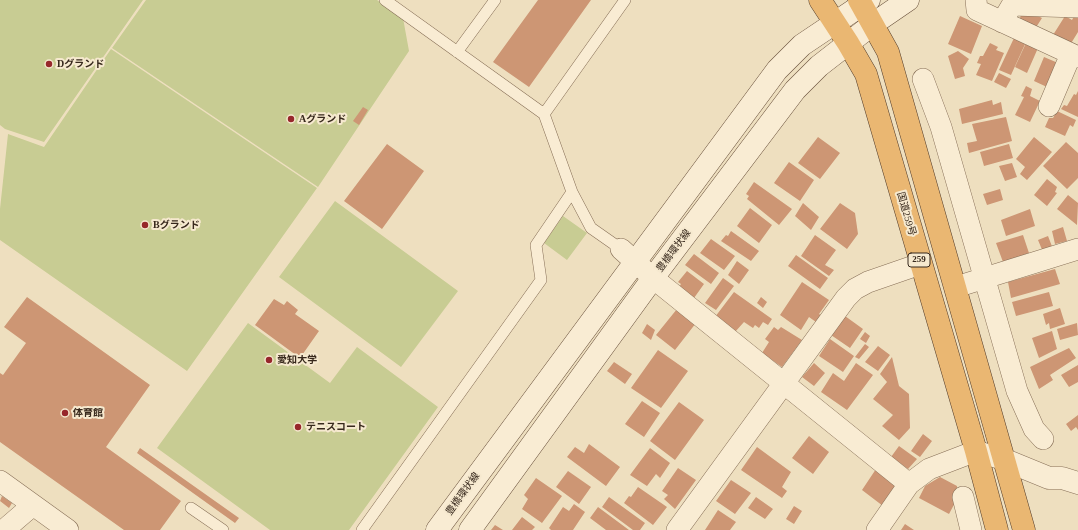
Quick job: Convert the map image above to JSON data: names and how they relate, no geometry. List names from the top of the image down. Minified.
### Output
{"streets":{"highway":["国道259号","259"],"main road":["豊橋環状線"]},"crossings":[["国道259号","豊橋環状線"]],"places":["Dグランド","Aグランド","Bグランド","愛知大学","体育館","テニスコート"]}
